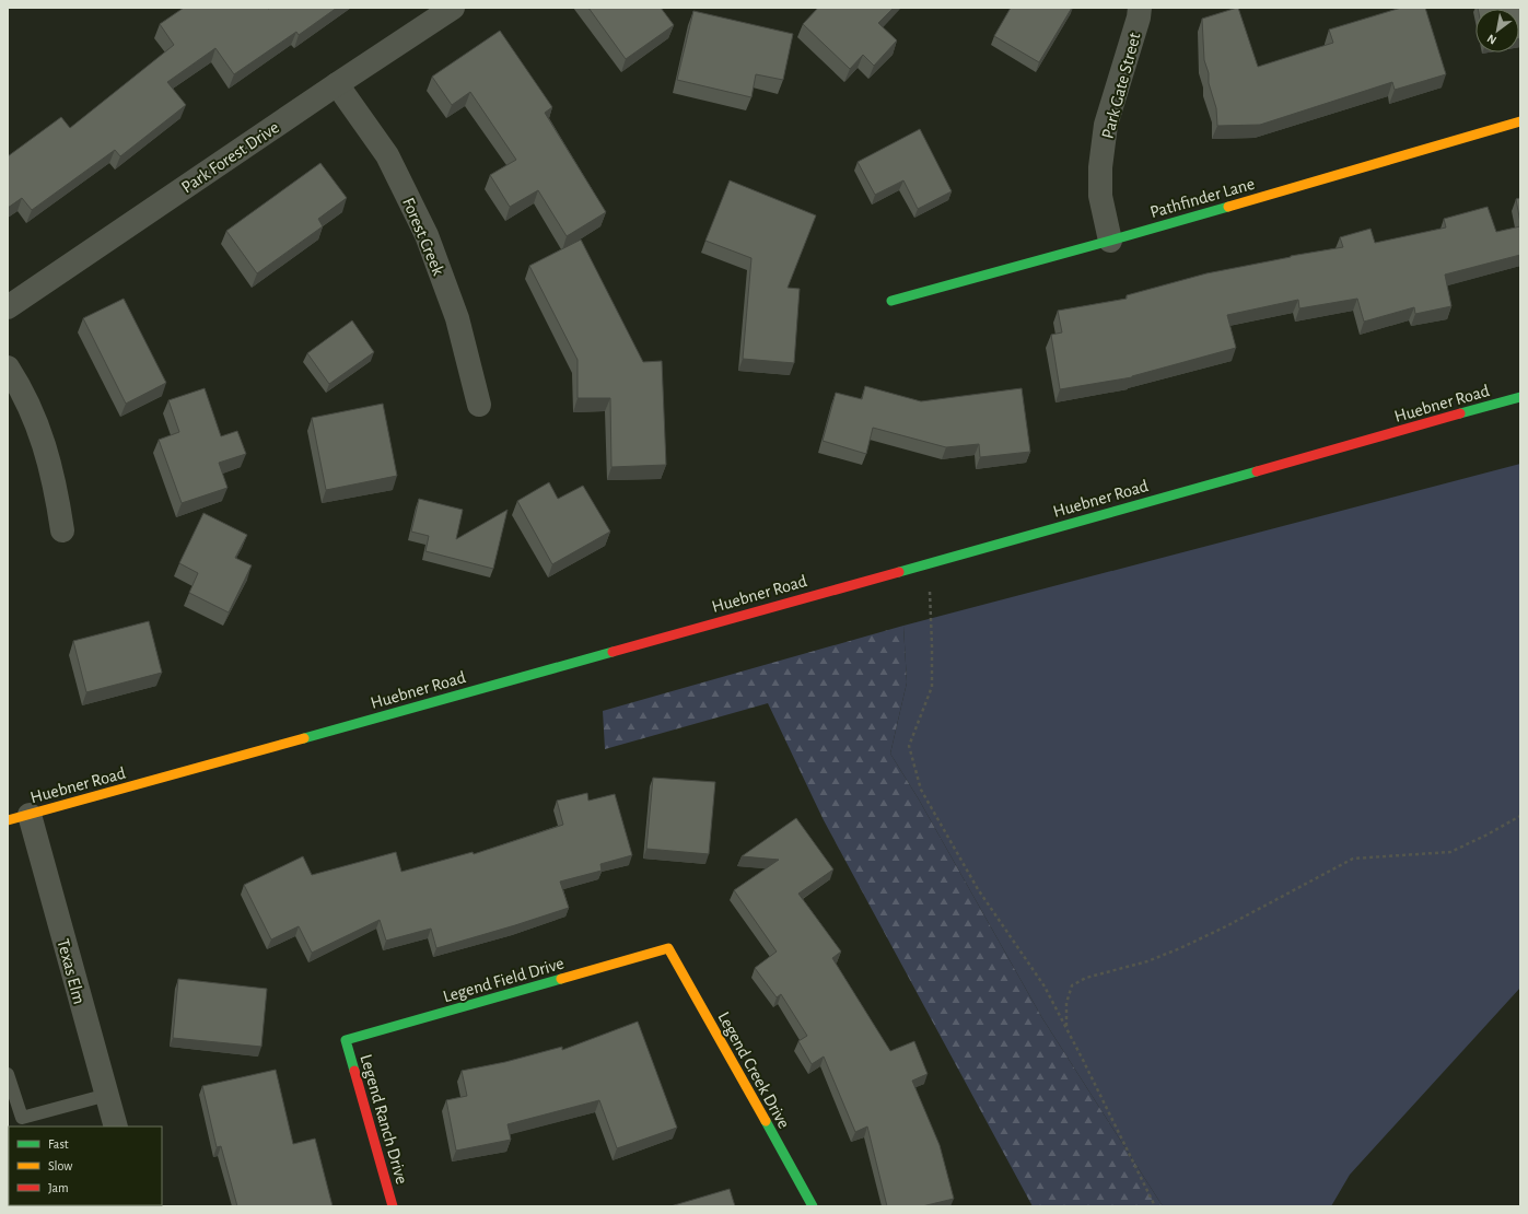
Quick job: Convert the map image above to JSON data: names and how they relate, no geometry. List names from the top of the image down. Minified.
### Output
{"streets":{"main road":["Pathfinder Lane","Huebner Road","Legend Field Drive","Legend Creek Drive","Legend Ranch Drive"],"street":["Park Gate Street","Park Forest Drive","Forest Creek","Texas Elm"]},"crossings":[["Park Gate Street","Pathfinder Lane"],["Park Forest Drive","Forest Creek"],["Huebner Road","Texas Elm"],["Legend Field Drive","Legend Creek Drive"],["Legend Field Drive","Legend Ranch Drive"]],"legend":["Fast","Slow","Jam"],"north":"bottom left"}
